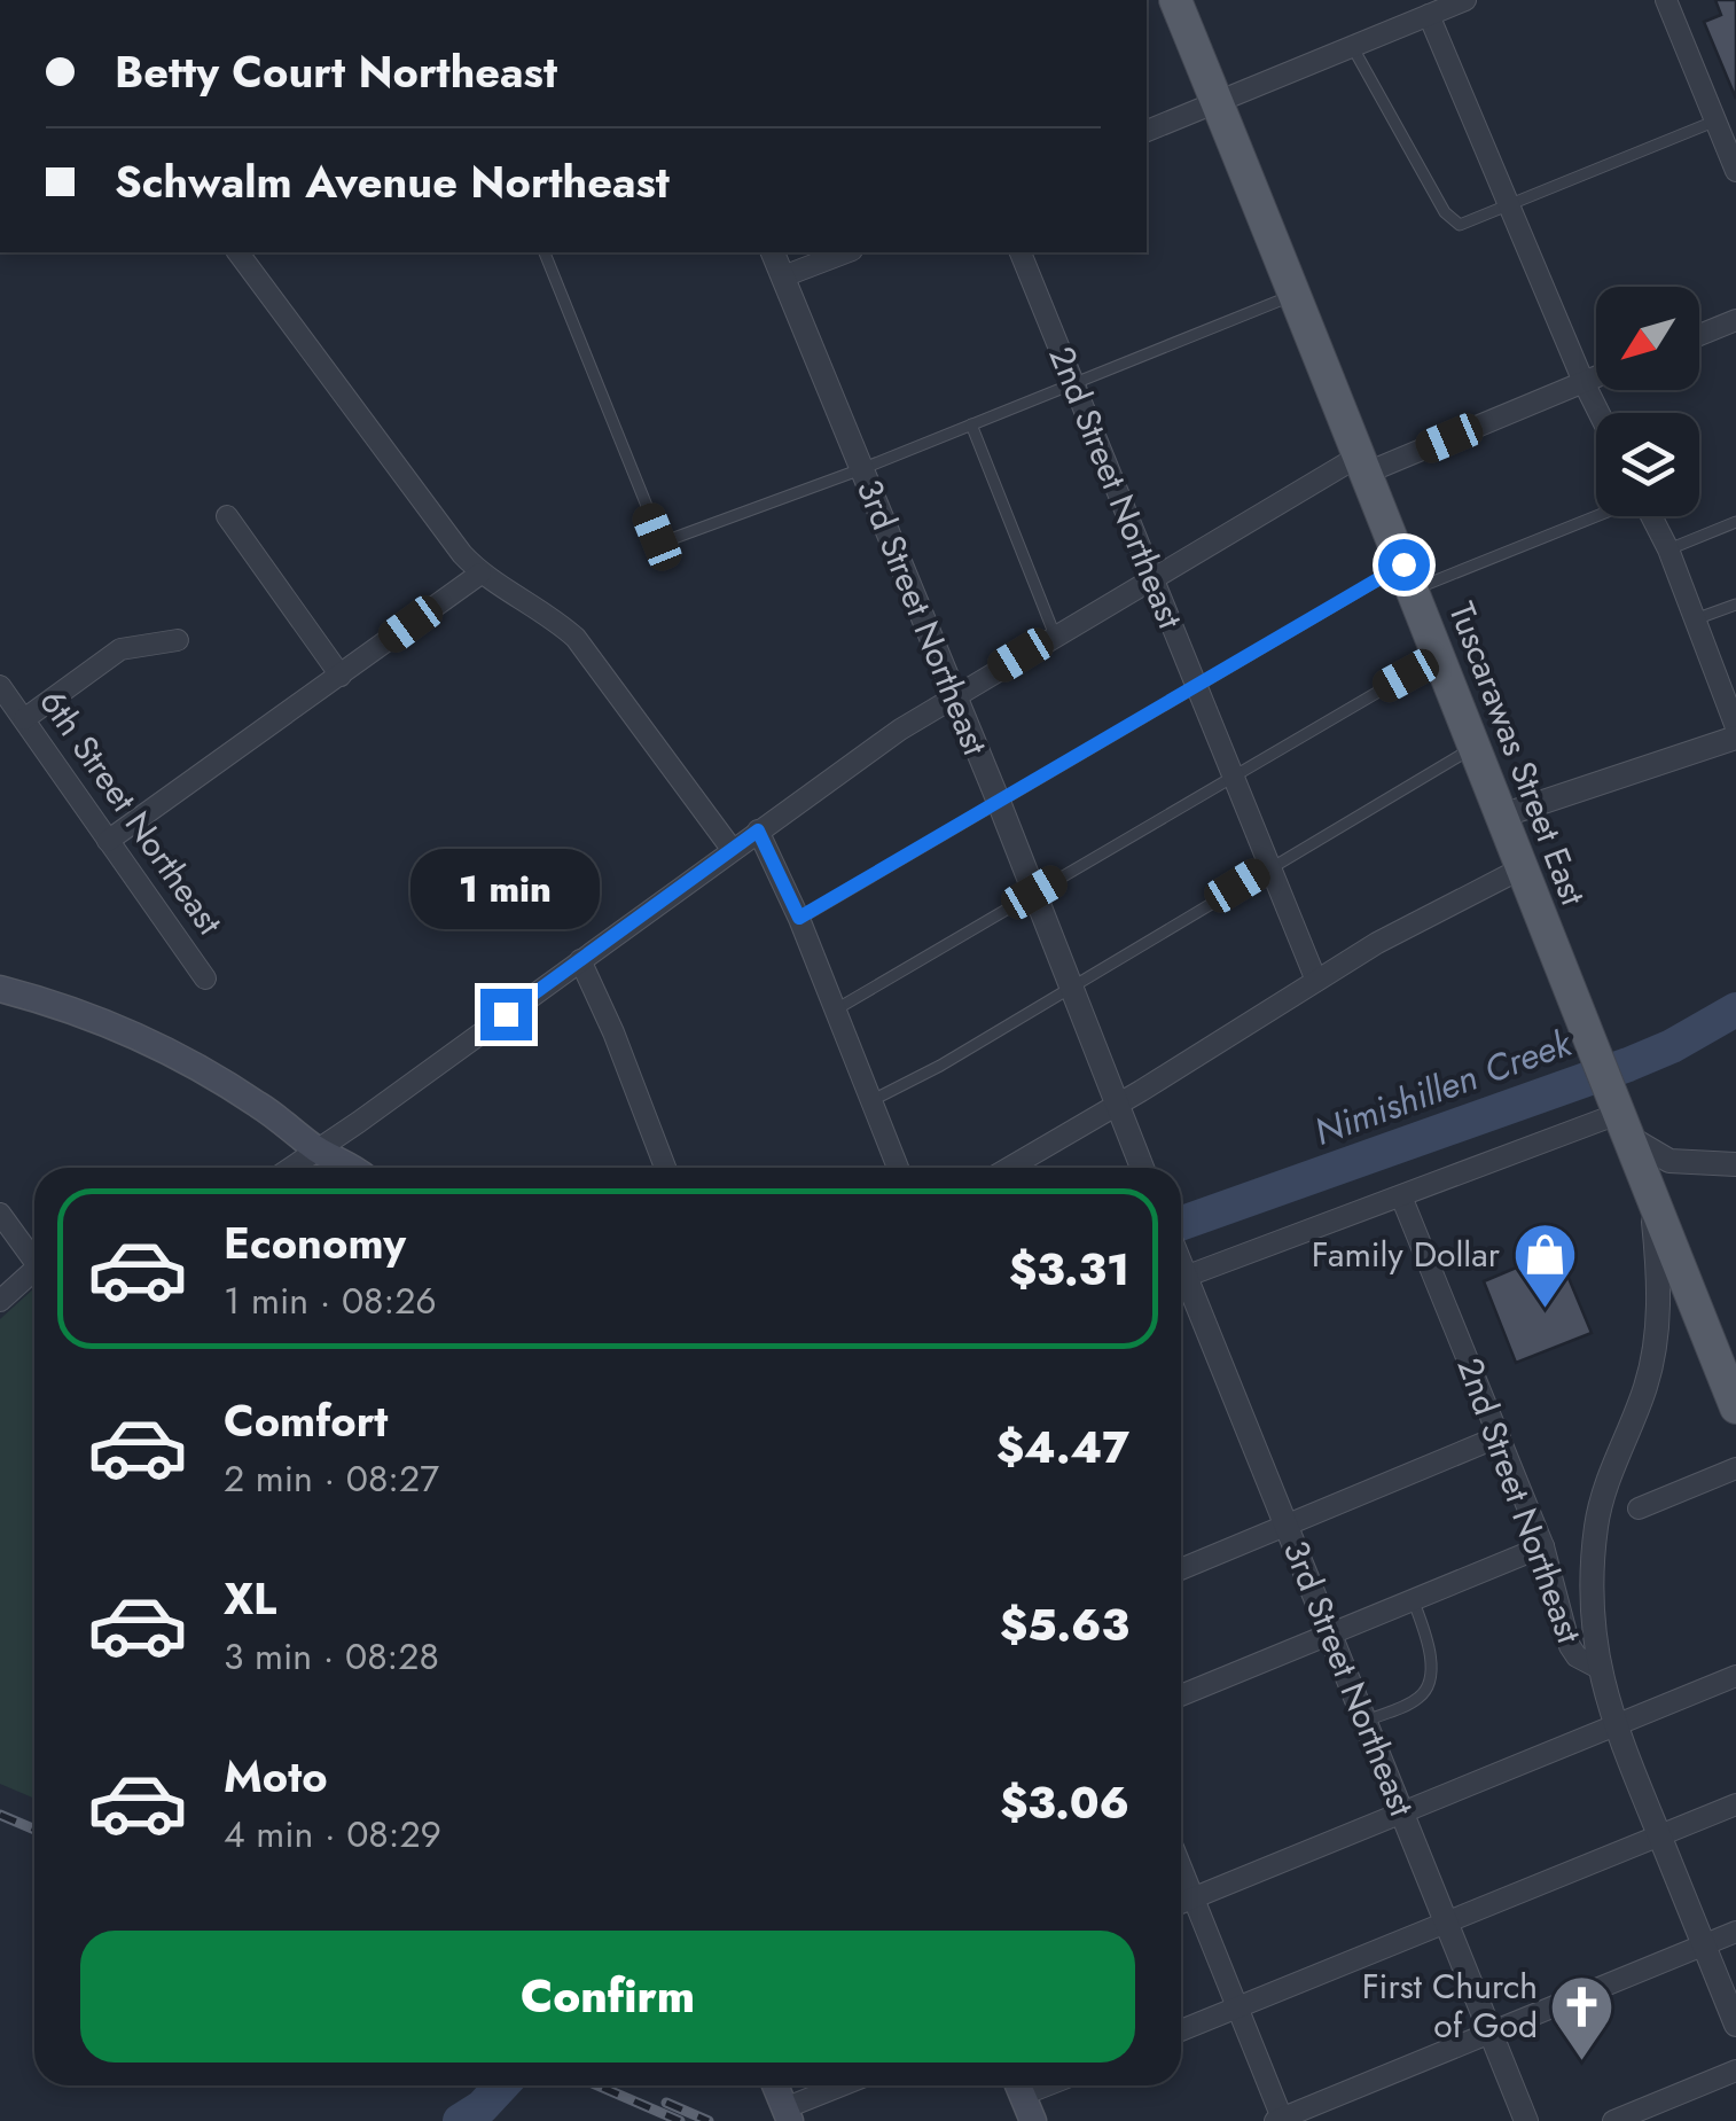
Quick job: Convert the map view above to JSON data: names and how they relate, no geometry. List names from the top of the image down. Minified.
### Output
{"streets":{"main road":["Tuscarawas Street East"],"street":["2nd Street Northeast","3rd Street Northeast","6th Street Northeast"]},"crossings":[["2nd Street Northeast","Tuscarawas Street East"]],"water":["Nimishillen Creek"],"places":{"shop":["Family Dollar"],"church":["First Church of God"]},"north":"bottom left","page":{"banner":["Betty Court Northeast","Schwalm Avenue Northeast"],"bubble":"1 min","list":[{"name":"Economy","note":"1 min · 08:26","value":"$3.31"},{"name":"Comfort","note":"2 min · 08:27","value":"$4.47"},{"name":"XL","note":"3 min · 08:28","value":"$5.63"},{"name":"Moto","note":"4 min · 08:29","value":"$3.06"}],"buttons":"Confirm"}}
